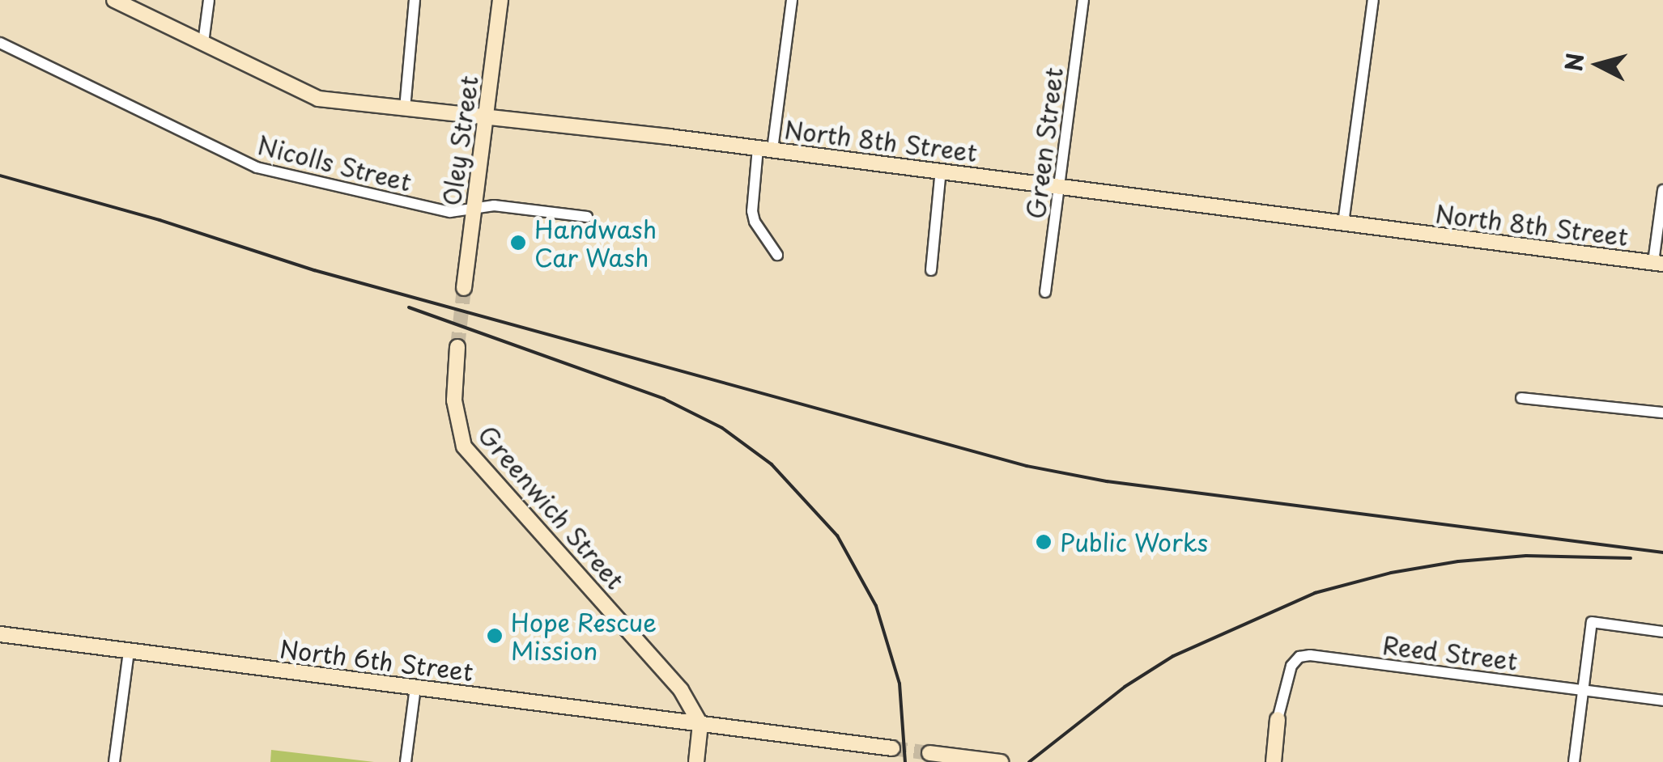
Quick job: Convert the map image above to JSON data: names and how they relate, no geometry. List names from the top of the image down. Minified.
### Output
{"streets":{"street":["Oley Street","North 8th Street","Green Street","Nicolls Street","Greenwich Street","Reed Street","North 6th Street"]},"crossings":[["Oley Street","North 8th Street"],["Oley Street","Nicolls Street"],["North 8th Street","Green Street"],["Greenwich Street","North 6th Street"]],"places":["Handwash Car Wash","Public Works","Hope Rescue Mission"],"north":"left"}
